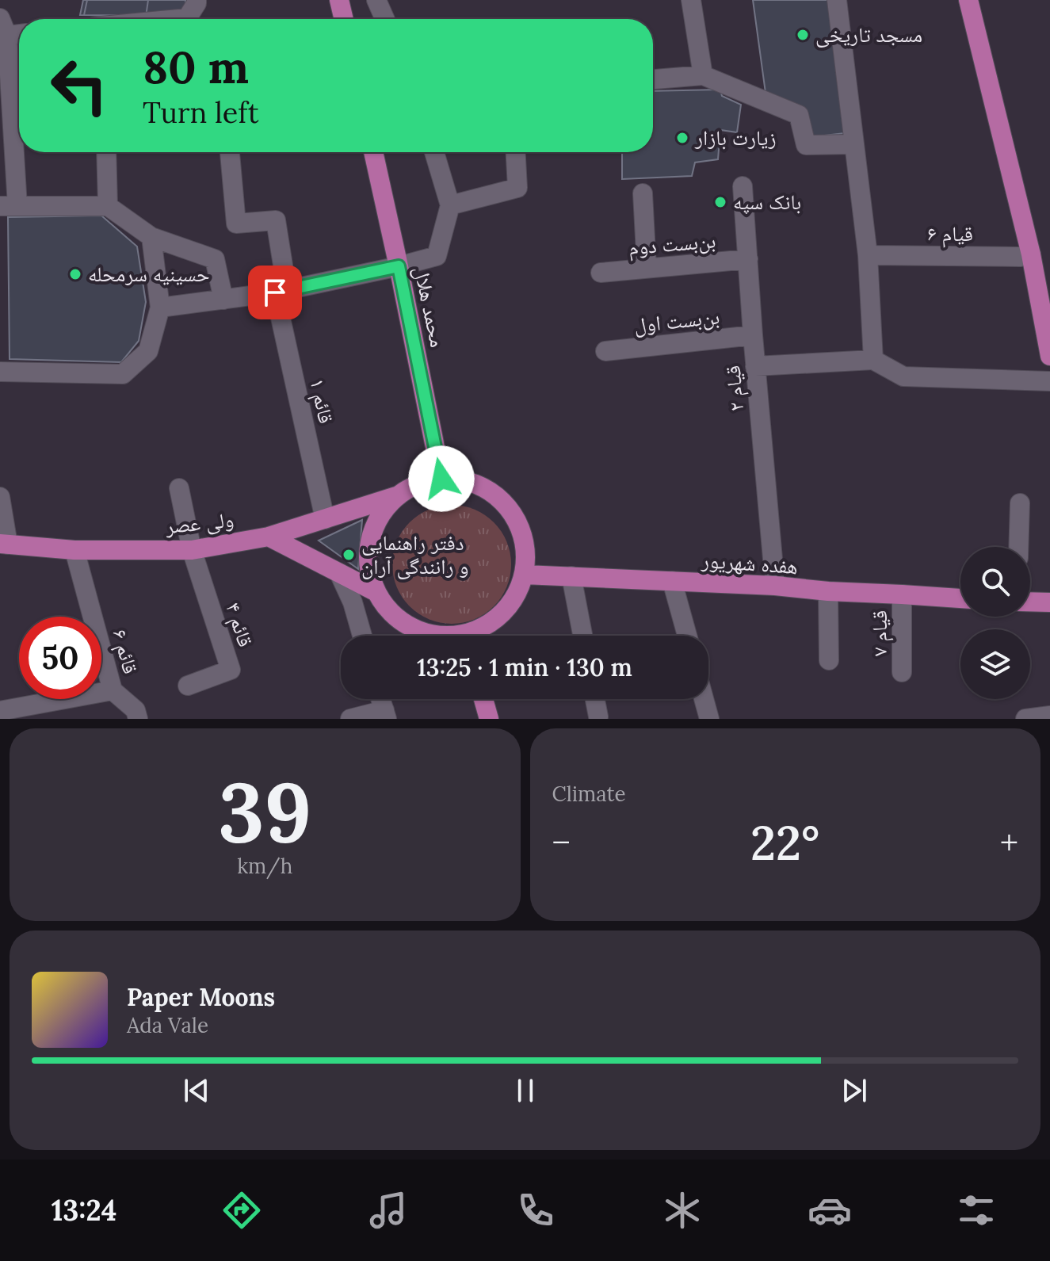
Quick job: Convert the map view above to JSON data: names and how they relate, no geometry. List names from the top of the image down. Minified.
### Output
{"streets":{"main road":["محمد هلال","ولی عصر","هفده شهریور"],"street":["قیام ۶","بن‌بست دوم","بن‌بست اول","قیام ۲","قائم ۱","قائم ۴","قیام ۷","قائم ۶"]},"crossings":[["بن‌بست دوم","قیام ۲"],["بن‌بست اول","قیام ۲"],["قیام ۲","هفده شهریور"],["قائم ۱","ولی عصر"],["ولی عصر","قائم ۴"],["ولی عصر","قائم ۶"],["هفده شهریور","قیام ۷"]],"places":["مسجد تاریخی","زیارت بازار","بانک سپه","حسینیه سرمحله","دفتر راهنمایی و رانندگی آران"],"page":{"turn":["80 m","Turn left"],"limit":"50","trip":"13:25 · 1 min · 130 m","tile":[["39","km/h"],"Climate"],"heat":["−","22°","+"],"song":["Paper Moons","Ada Vale"],"tabs":"13:24"}}
